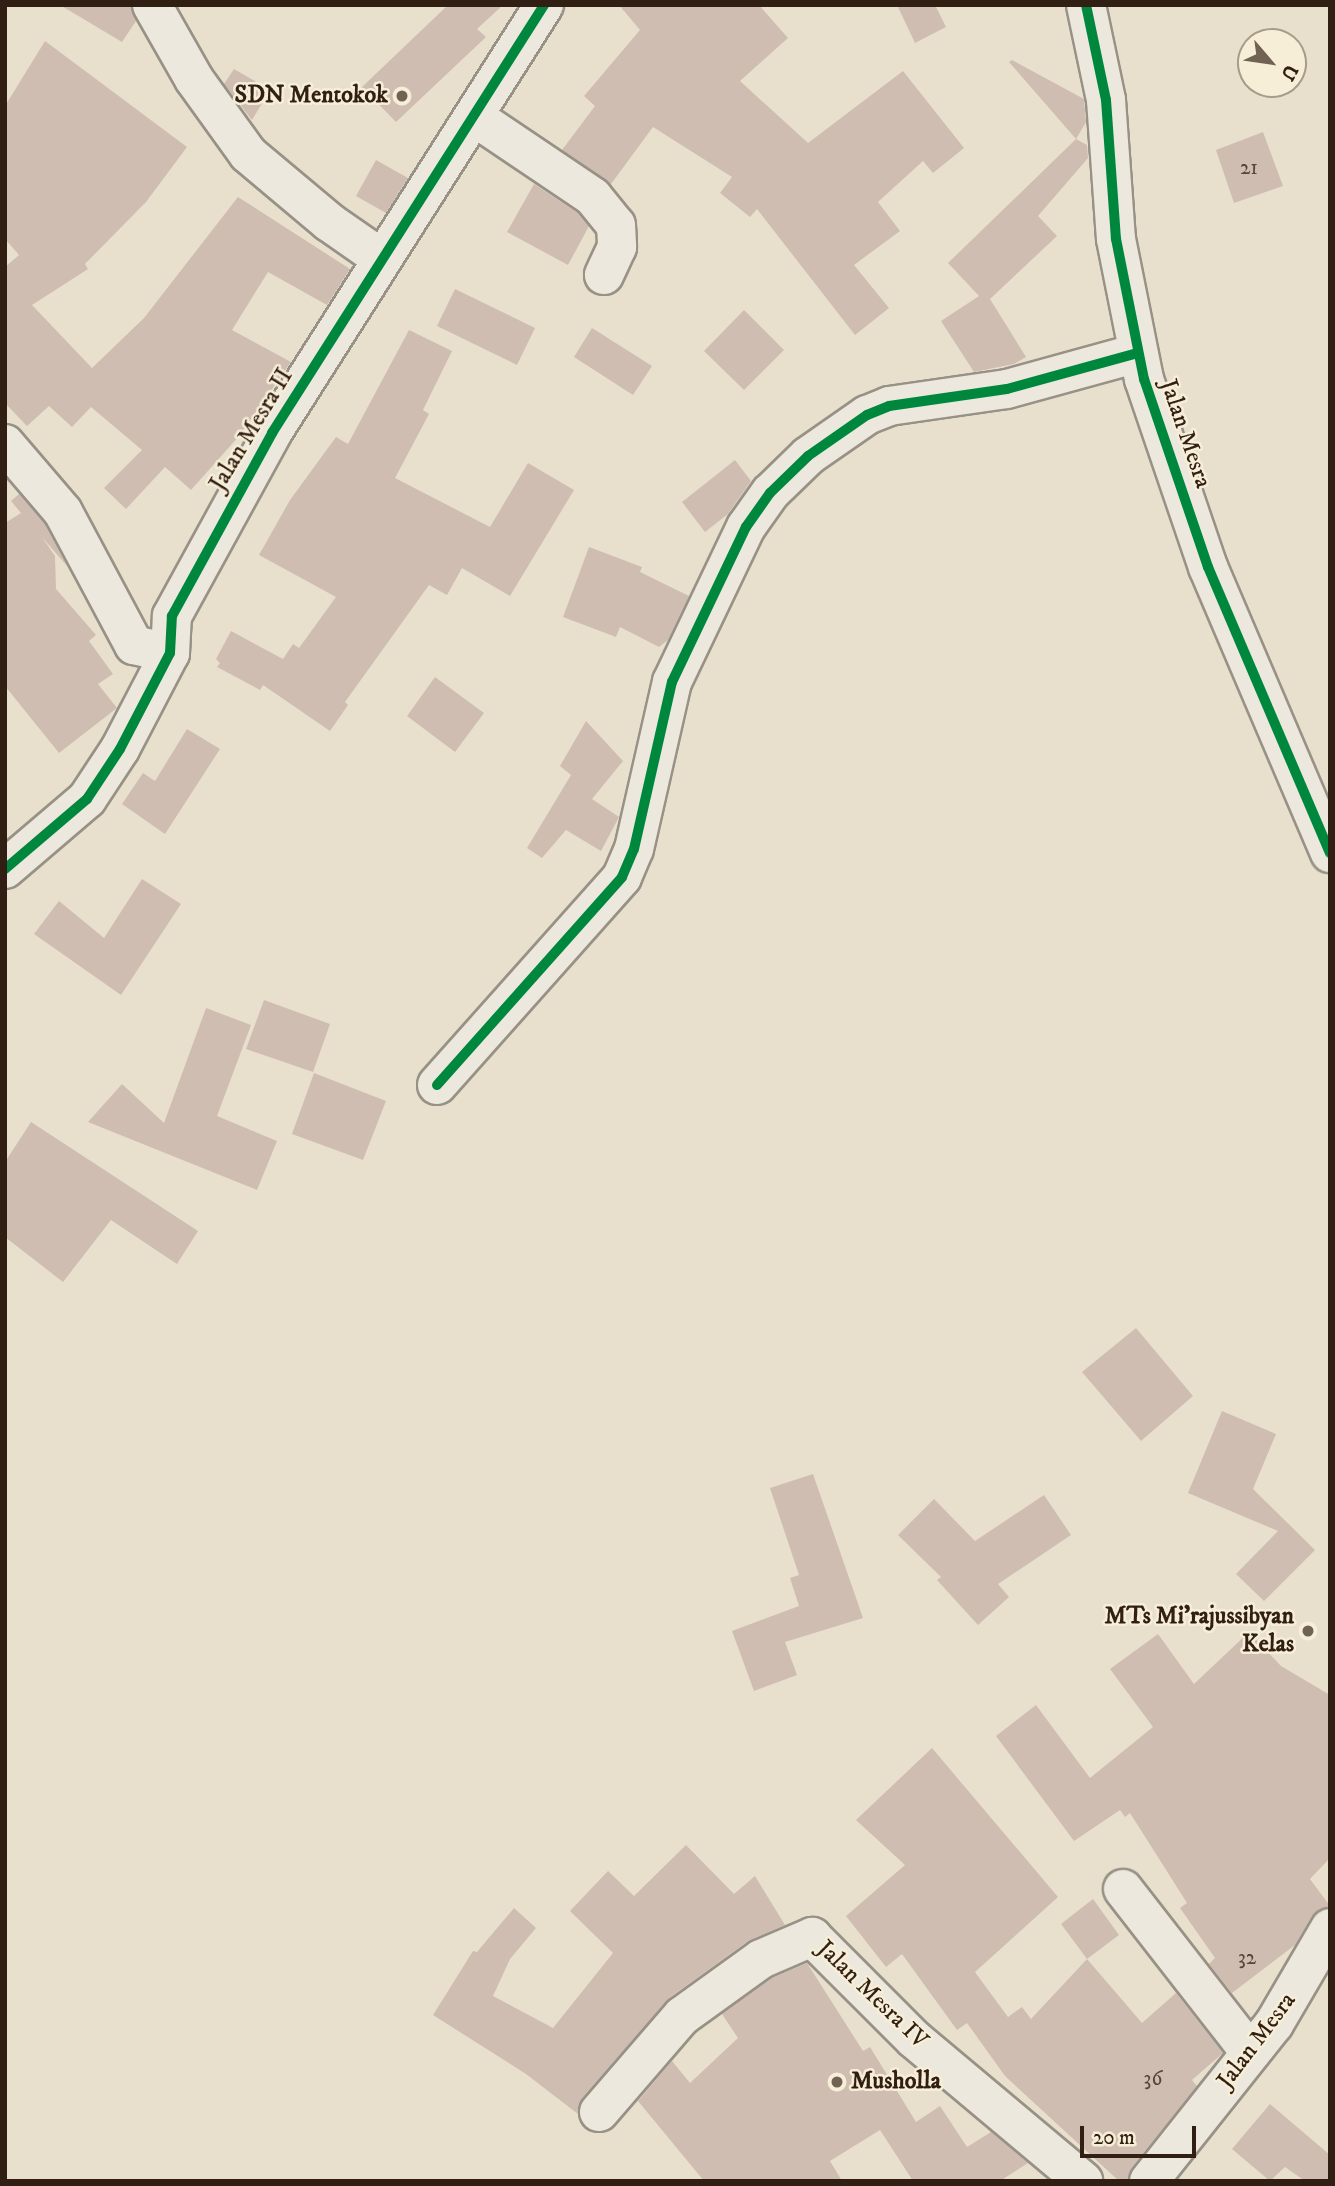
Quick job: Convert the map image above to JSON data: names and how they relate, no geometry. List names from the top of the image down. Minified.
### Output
{"streets":{"street":["Jalan Mesra II","Jalan Mesra","Jalan Mesra IV"]},"places":["SDN Mentokok","MTs Mi'rajussibyan Kelas","Musholla"],"house_numbers":["21","32","36"],"scale_bar":"20 m","north":"bottom right"}
